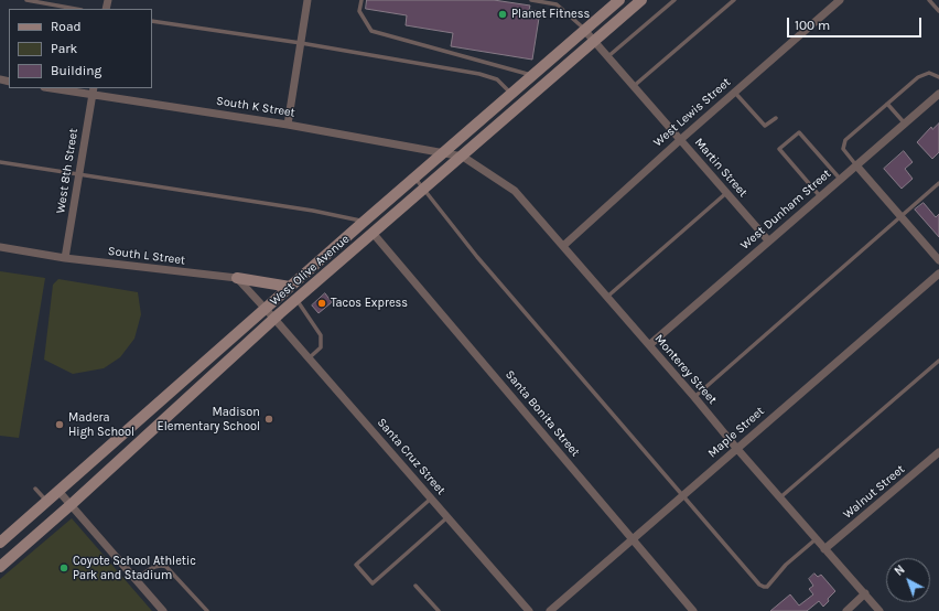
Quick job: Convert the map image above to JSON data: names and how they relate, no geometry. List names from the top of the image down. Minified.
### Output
{"streets":{"main road":["West Olive Avenue"],"street":["South K Street","West Lewis Street","Martin Street","West 8th Street","West Dunham Street","South L Street","Monterey Street","Santa Bonita Street","Maple Street","Santa Cruz Street","Walnut Street"]},"crossings":[["South K Street","West 8th Street"],["South K Street","West Olive Avenue"],["South K Street","Monterey Street"],["West Lewis Street","Martin Street"],["West Lewis Street","Monterey Street"],["Martin Street","West Dunham Street"],["Martin Street","West Olive Avenue"],["West 8th Street","South L Street"],["West Dunham Street","Monterey Street"],["West Olive Avenue","Monterey Street"],["West Olive Avenue","Santa Bonita Street"],["West Olive Avenue","Santa Cruz Street"],["Monterey Street","Maple Street"],["Monterey Street","Walnut Street"],["Santa Bonita Street","Maple Street"]],"places":["Planet Fitness","Tacos Express","Madison Elementary School","Madera High School","Coyote School Athletic Park and Stadium"],"legend":["Road","Park","Building"],"scale_bar":"100 m","north":"top left"}
